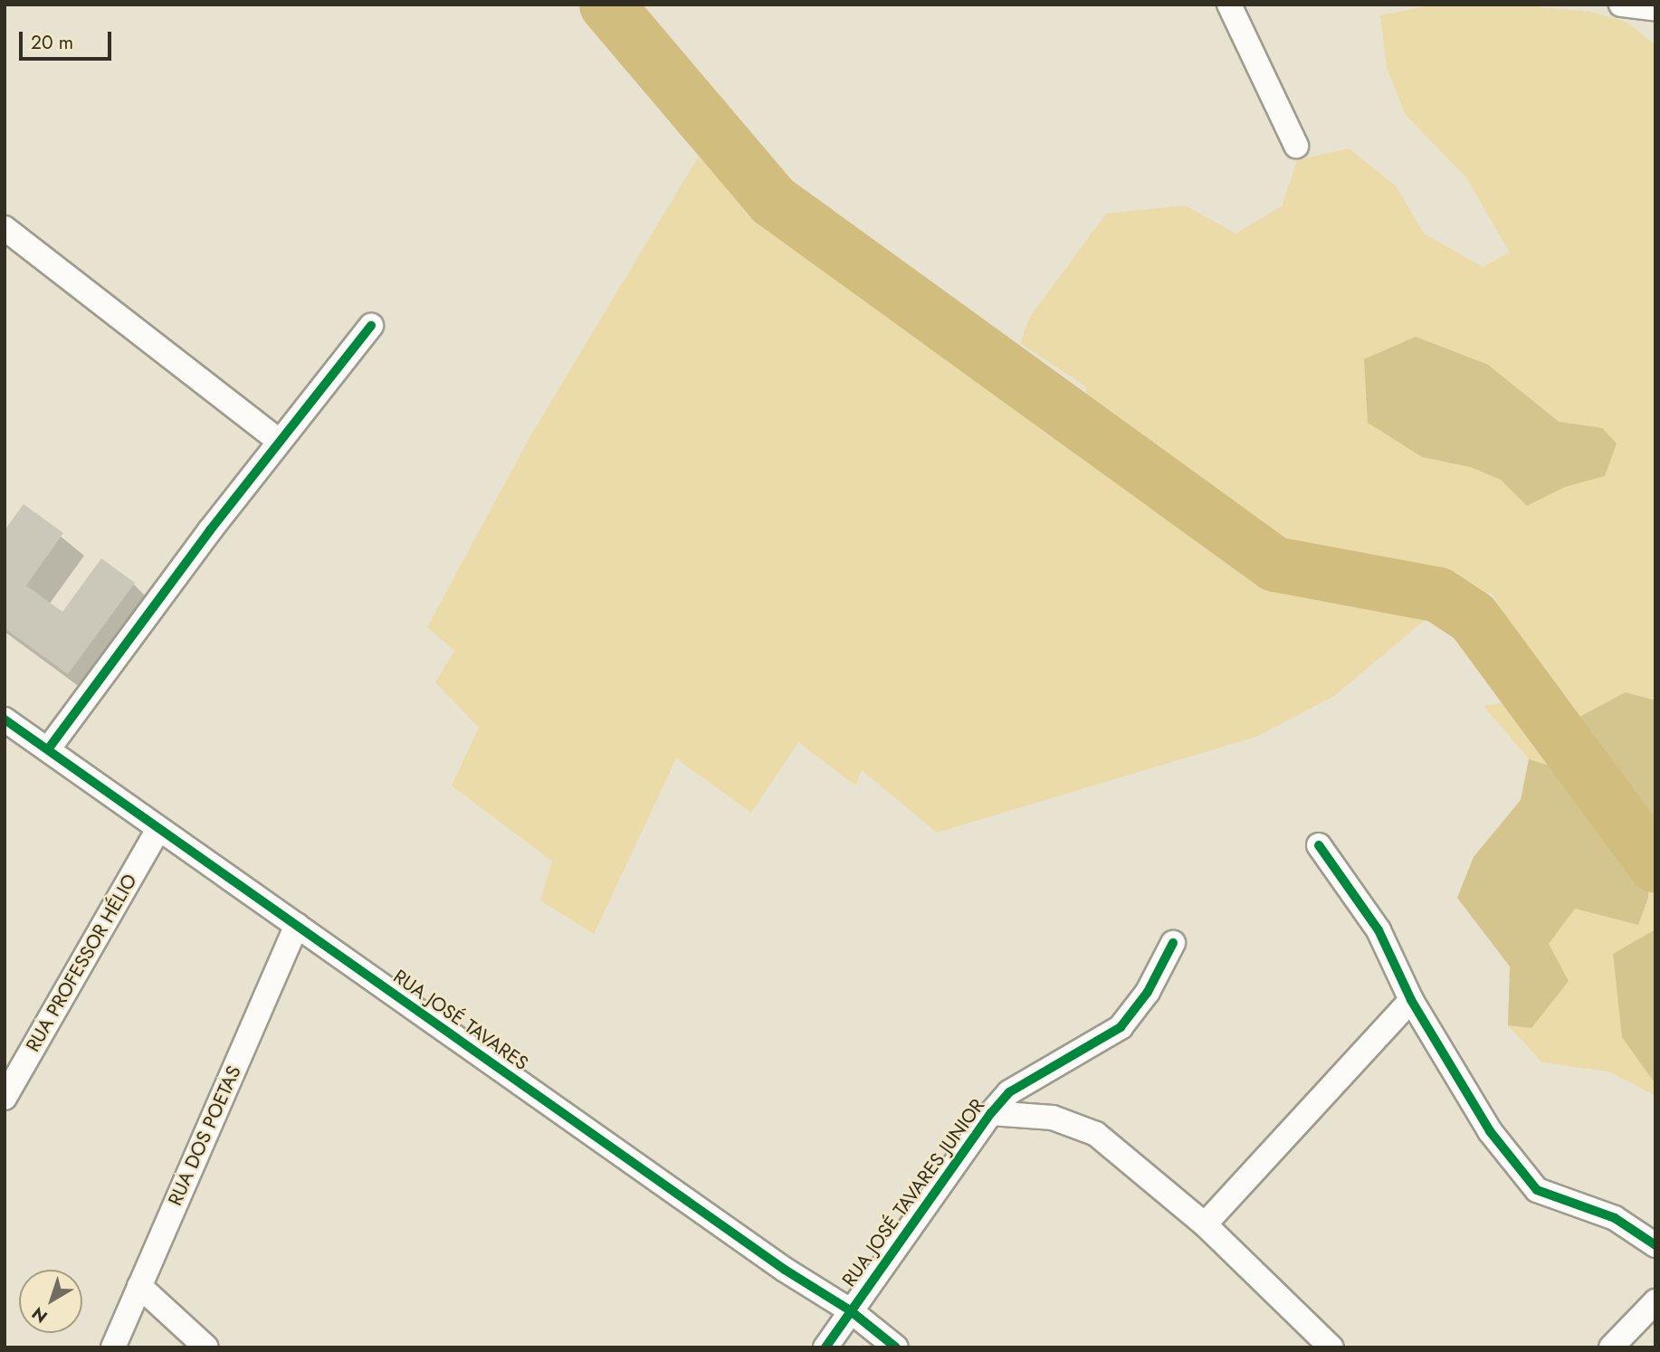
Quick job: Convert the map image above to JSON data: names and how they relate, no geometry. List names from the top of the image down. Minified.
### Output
{"streets":{"street":["RUA PROFESSOR HÉLIO","RUA JOSÉ TAVARES","RUA DOS POETAS","RUA JOSÉ TAVARES JUNIOR"]},"crossings":[["RUA PROFESSOR HÉLIO","RUA JOSÉ TAVARES"],["RUA JOSÉ TAVARES","RUA DOS POETAS"],["RUA JOSÉ TAVARES","RUA JOSÉ TAVARES JUNIOR"]],"scale_bar":"20 m","north":"bottom left"}
